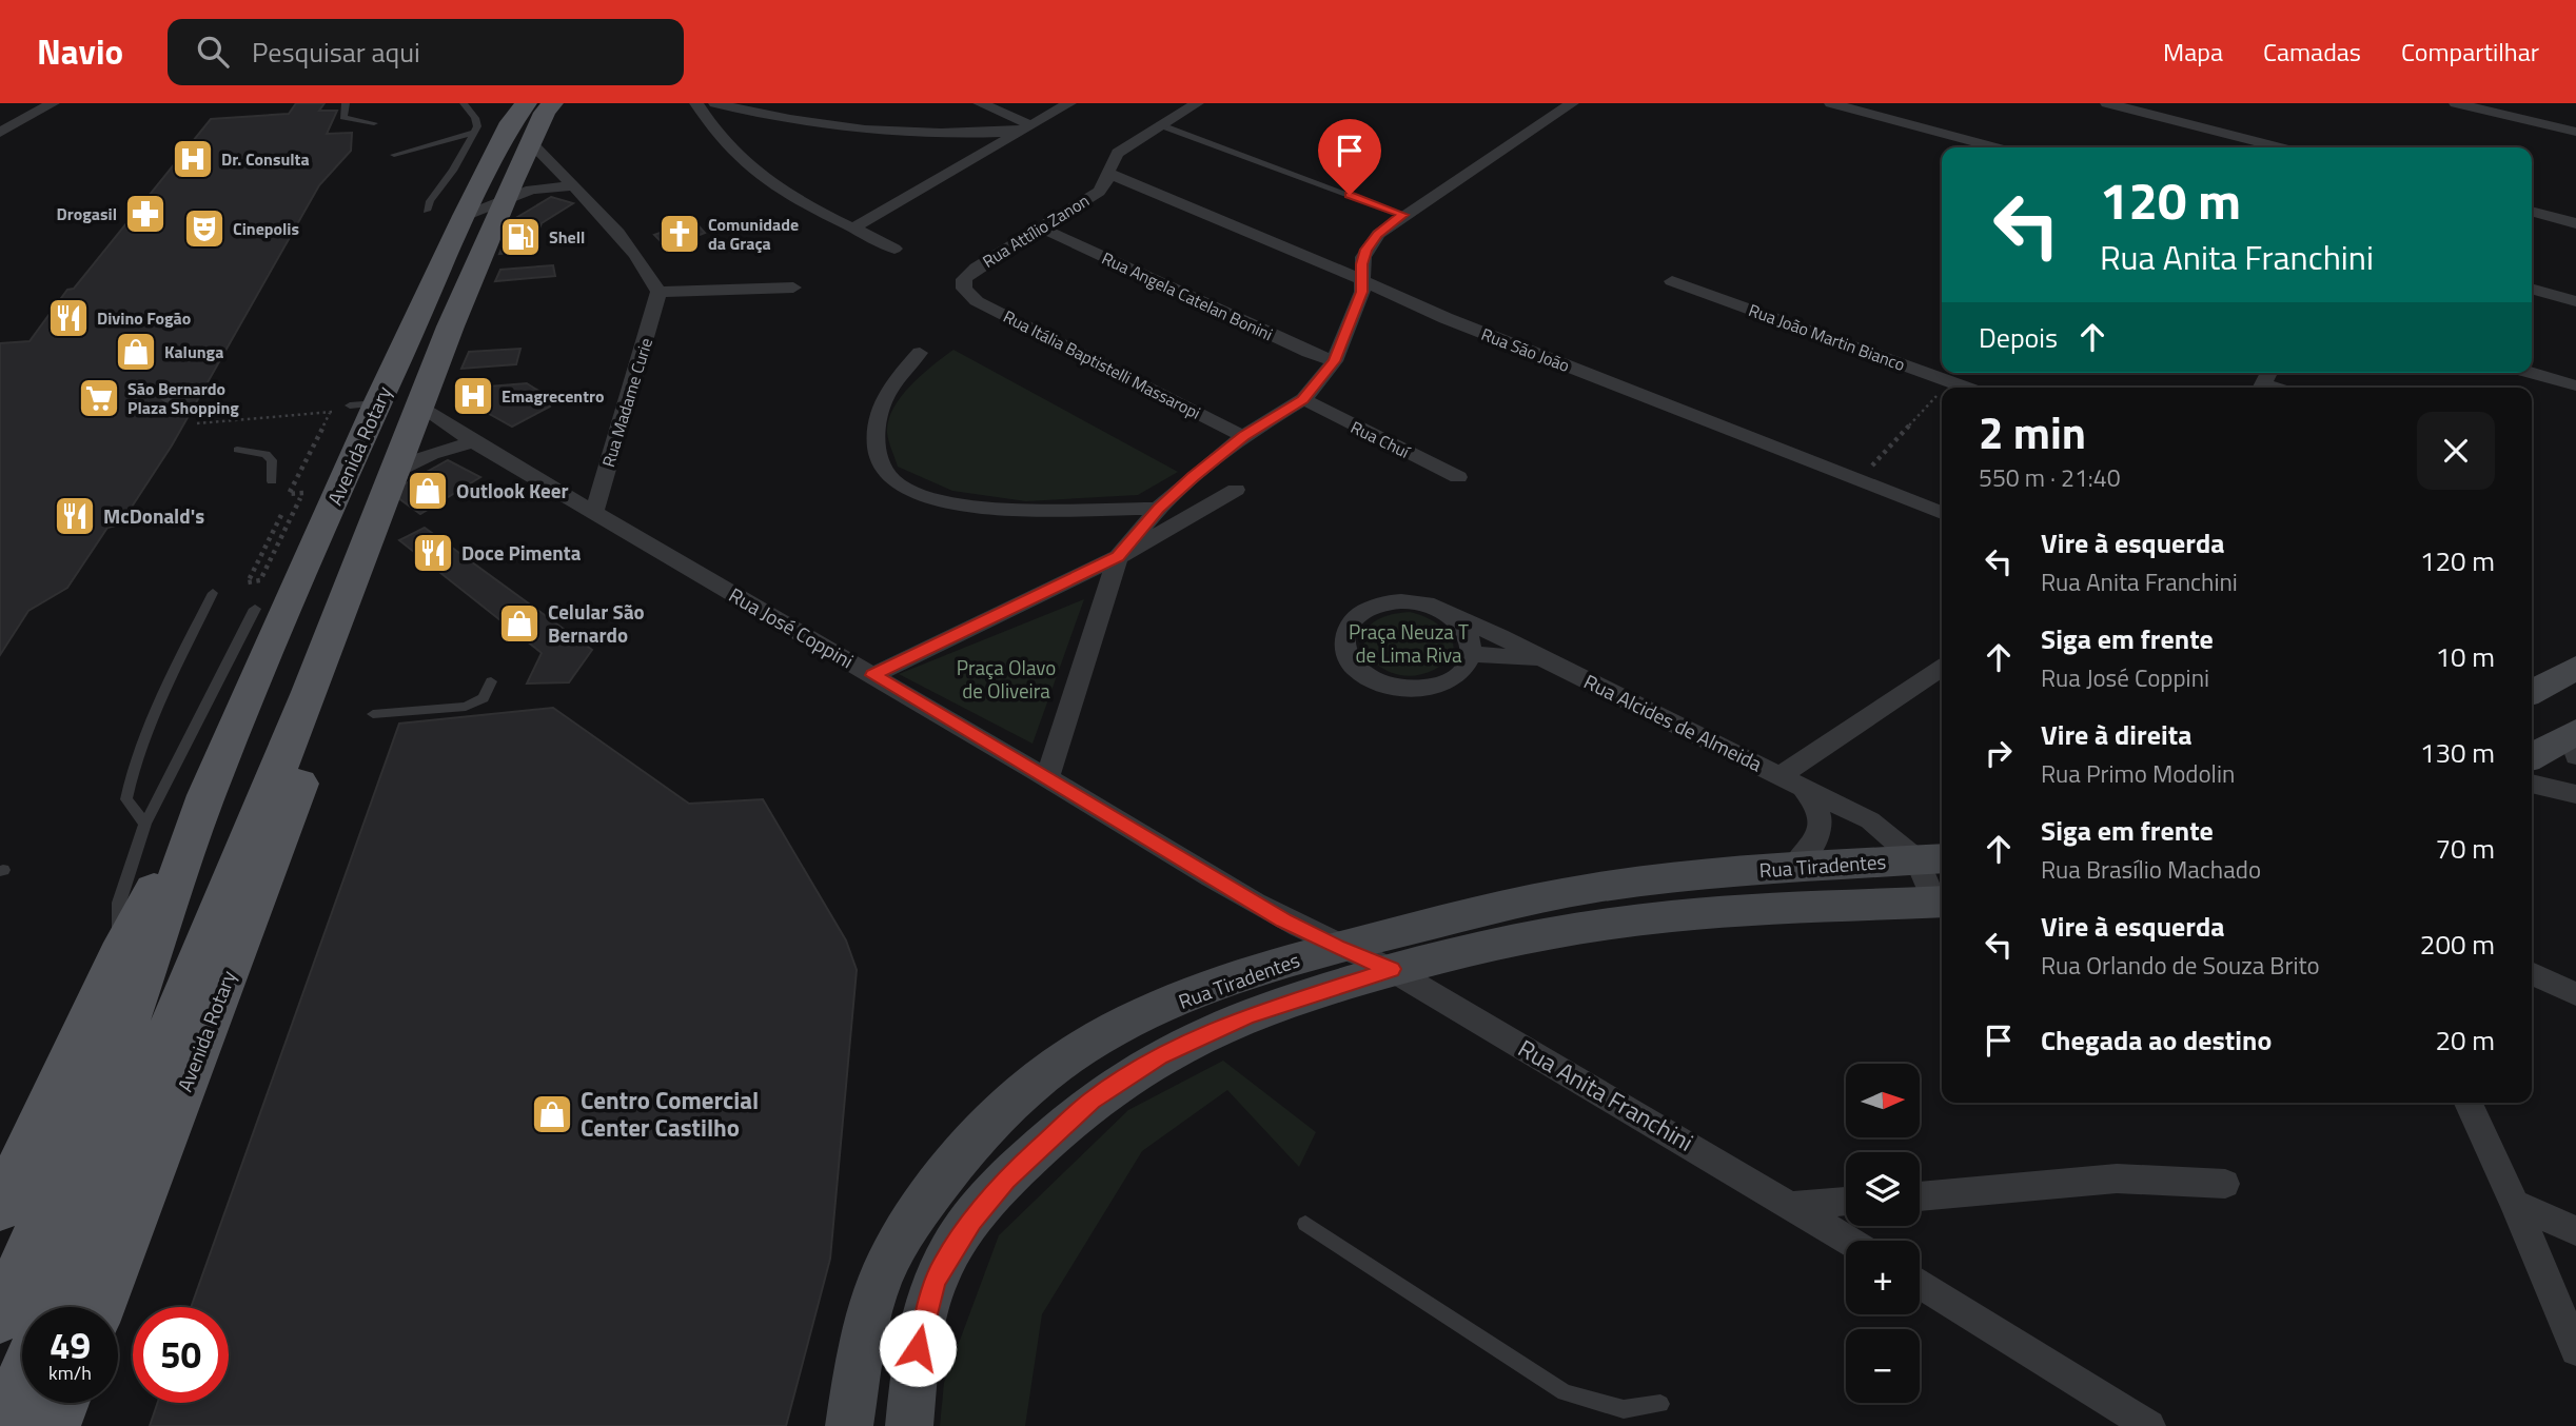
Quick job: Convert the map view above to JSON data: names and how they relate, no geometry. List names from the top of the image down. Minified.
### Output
{"streets":{"main road":["Avenida Rotary","Rua Tiradentes"],"street":["Rua Attílio Zanon","Rua Angela Catelan Bonini","Rua João Martin Bianco","Rua São João","Rua Itália Baptistelli Massaropi","Rua Madame Curie","Rua Chuí","Rua José Coppini","Rua Alcides de Almeida","Rua Anita Franchini"]},"crossings":[["Rua Attílio Zanon","Rua Angela Catelan Bonini"],["Rua Attílio Zanon","Rua São João"],["Rua Attílio Zanon","Rua Itália Baptistelli Massaropi"],["Rua Madame Curie","Rua José Coppini"],["Avenida Rotary","Rua José Coppini"],["Rua José Coppini","Rua Tiradentes"],["Rua José Coppini","Rua Anita Franchini"],["Rua Alcides de Almeida","Rua Tiradentes"],["Rua Tiradentes","Rua Anita Franchini"]],"parks":["Praça Neuza T de Lima Riva","Praça Olavo de Oliveira"],"places":{"hospital":["Dr. Consulta","Emagrecentro"],"pharmacy":["Drogasil"],"theatre":["Cinepolis"],"church":["Comunidade da Graça"],"fuel station":["Shell"],"restaurant":["Divino Fogão","McDonald's","Doce Pimenta"],"shop":["Kalunga","Outlook Keer","Celular São Bernardo","Centro Comercial Center Castilho"],"supermarket":["São Bernardo Plaza Shopping"]},"north":"right","page":{"header":"Navio","search":"Pesquisar aqui","nav":["Mapa","Camadas","Compartilhar"],"turn":["120 m","Rua Anita Franchini"],"then":"Depois","heading":["2 min","550 m · 21:40"],"list":[{"name":"Vire à esquerda","note":"Rua Anita Franchini","value":"120 m"},{"name":"Siga em frente","note":"Rua José Coppini","value":"10 m"},{"name":"Vire à direita","note":"Rua Primo Modolin","value":"130 m"},{"name":"Siga em frente","note":"Rua Brasílio Machado","value":"70 m"},{"name":"Vire à esquerda","note":"Rua Orlando de Souza Brito","value":"200 m"},{"name":"Chegada ao destino","value":"20 m"}],"map_buttons":["+","−"],"speed":"49 km/h","limit":"50"}}
